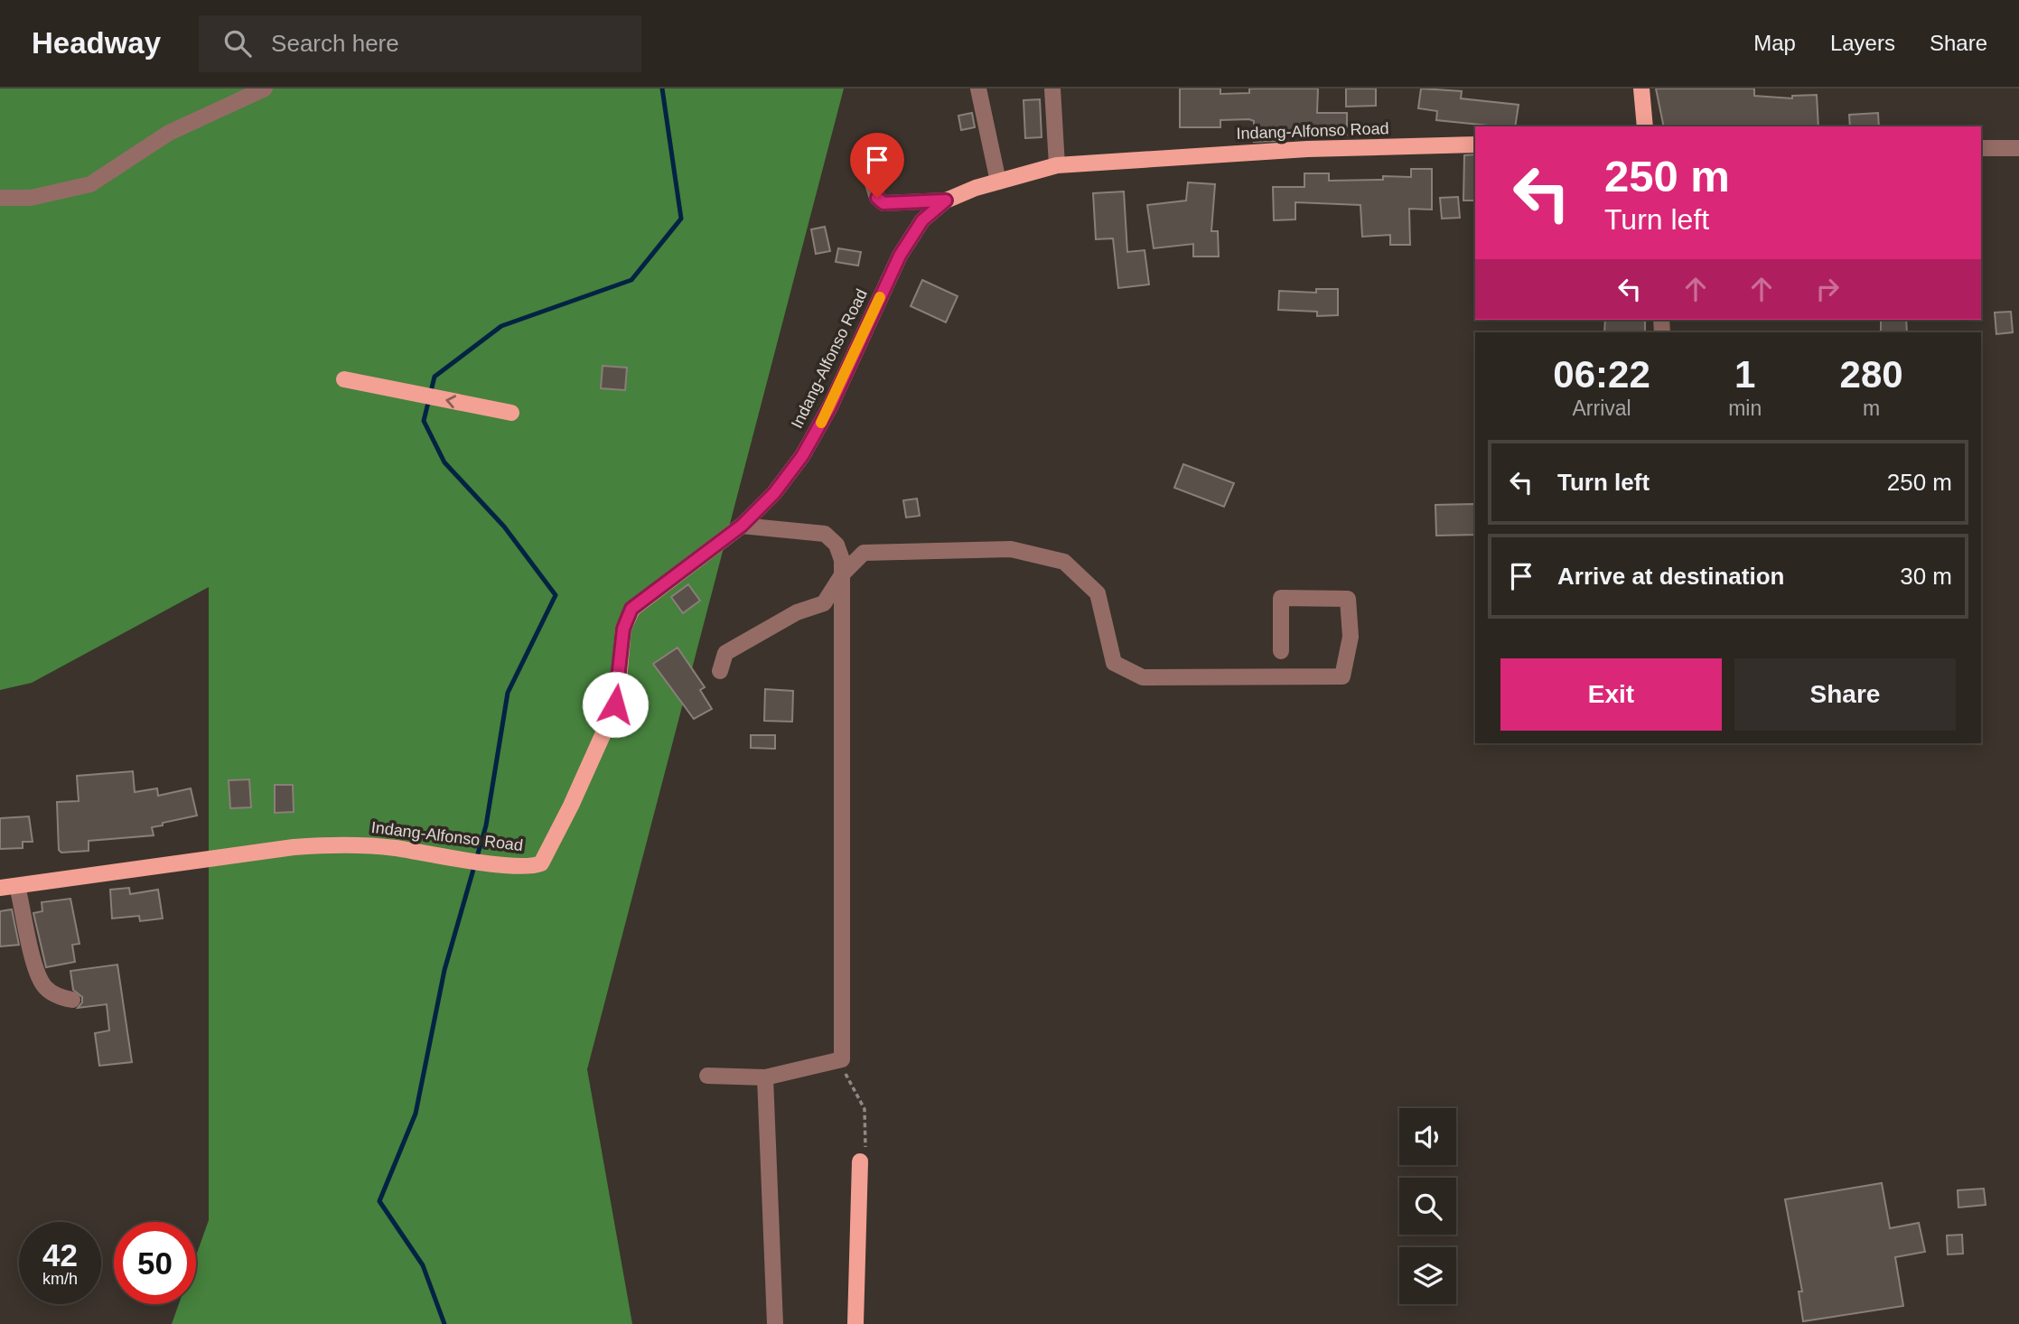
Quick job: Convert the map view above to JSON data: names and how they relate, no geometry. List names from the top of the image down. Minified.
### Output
{"streets":{"main road":["Indang-Alfonso Road"]},"page":{"header":"Headway","search":"Search here","nav":["Map","Layers","Share"],"turn":["250 m","Turn left"],"eta":["06:22","Arrival","1","min","280","m"],"list":[{"name":"Turn left","value":"250 m"},{"name":"Arrive at destination","value":"30 m"}],"buttons":["Exit","Share"],"speed":"42 km/h","limit":"50"}}
